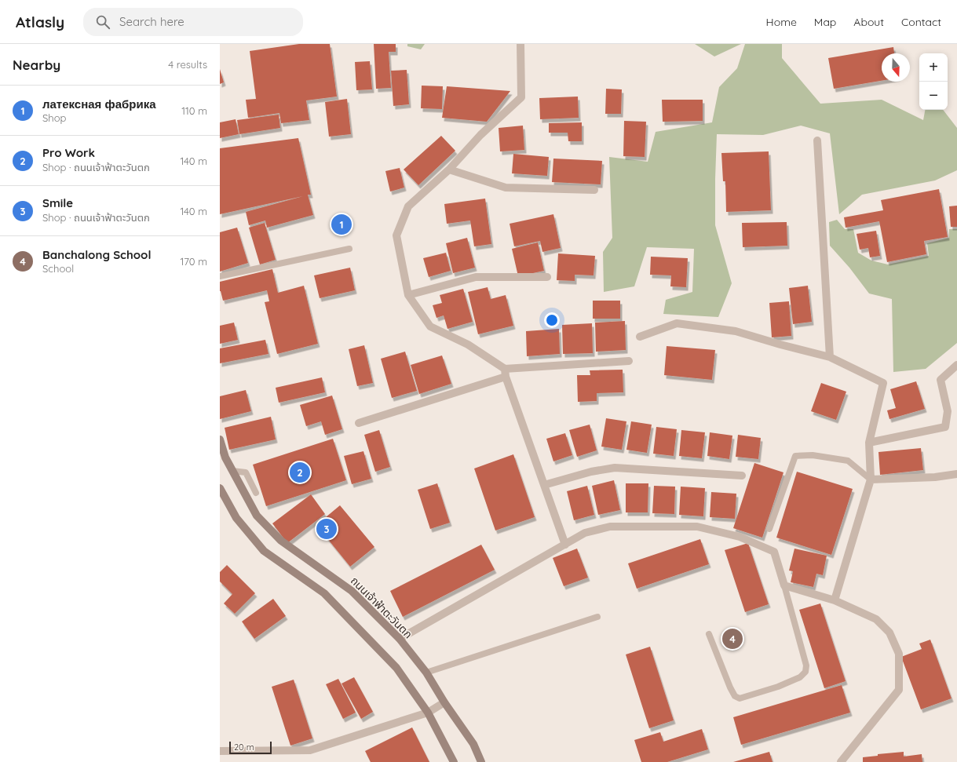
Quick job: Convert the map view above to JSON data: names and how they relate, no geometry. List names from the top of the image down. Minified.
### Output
{"streets":{"main road":["ถนนเจ้าฟ้าตะวันตก"]},"scale_bar":"20 m","north":"bottom","page":{"header":"Atlasly","search":"Search here","nav":["Home","Map","About","Contact"],"heading":["Nearby","4 results"],"map_buttons":["+","−"],"list":[{"mark":"1","name":"латексная фабрика","note":"Shop","value":"110 m"},{"mark":"2","name":"Pro Work","note":"Shop · ถนนเจ้าฟ้าตะวันตก","value":"140 m"},{"mark":"3","name":"Smile","note":"Shop · ถนนเจ้าฟ้าตะวันตก","value":"140 m"},{"mark":"4","name":"Banchalong School","note":"School","value":"170 m"}],"pins":["1","2","3","4"],"scale":"20 m"}}
